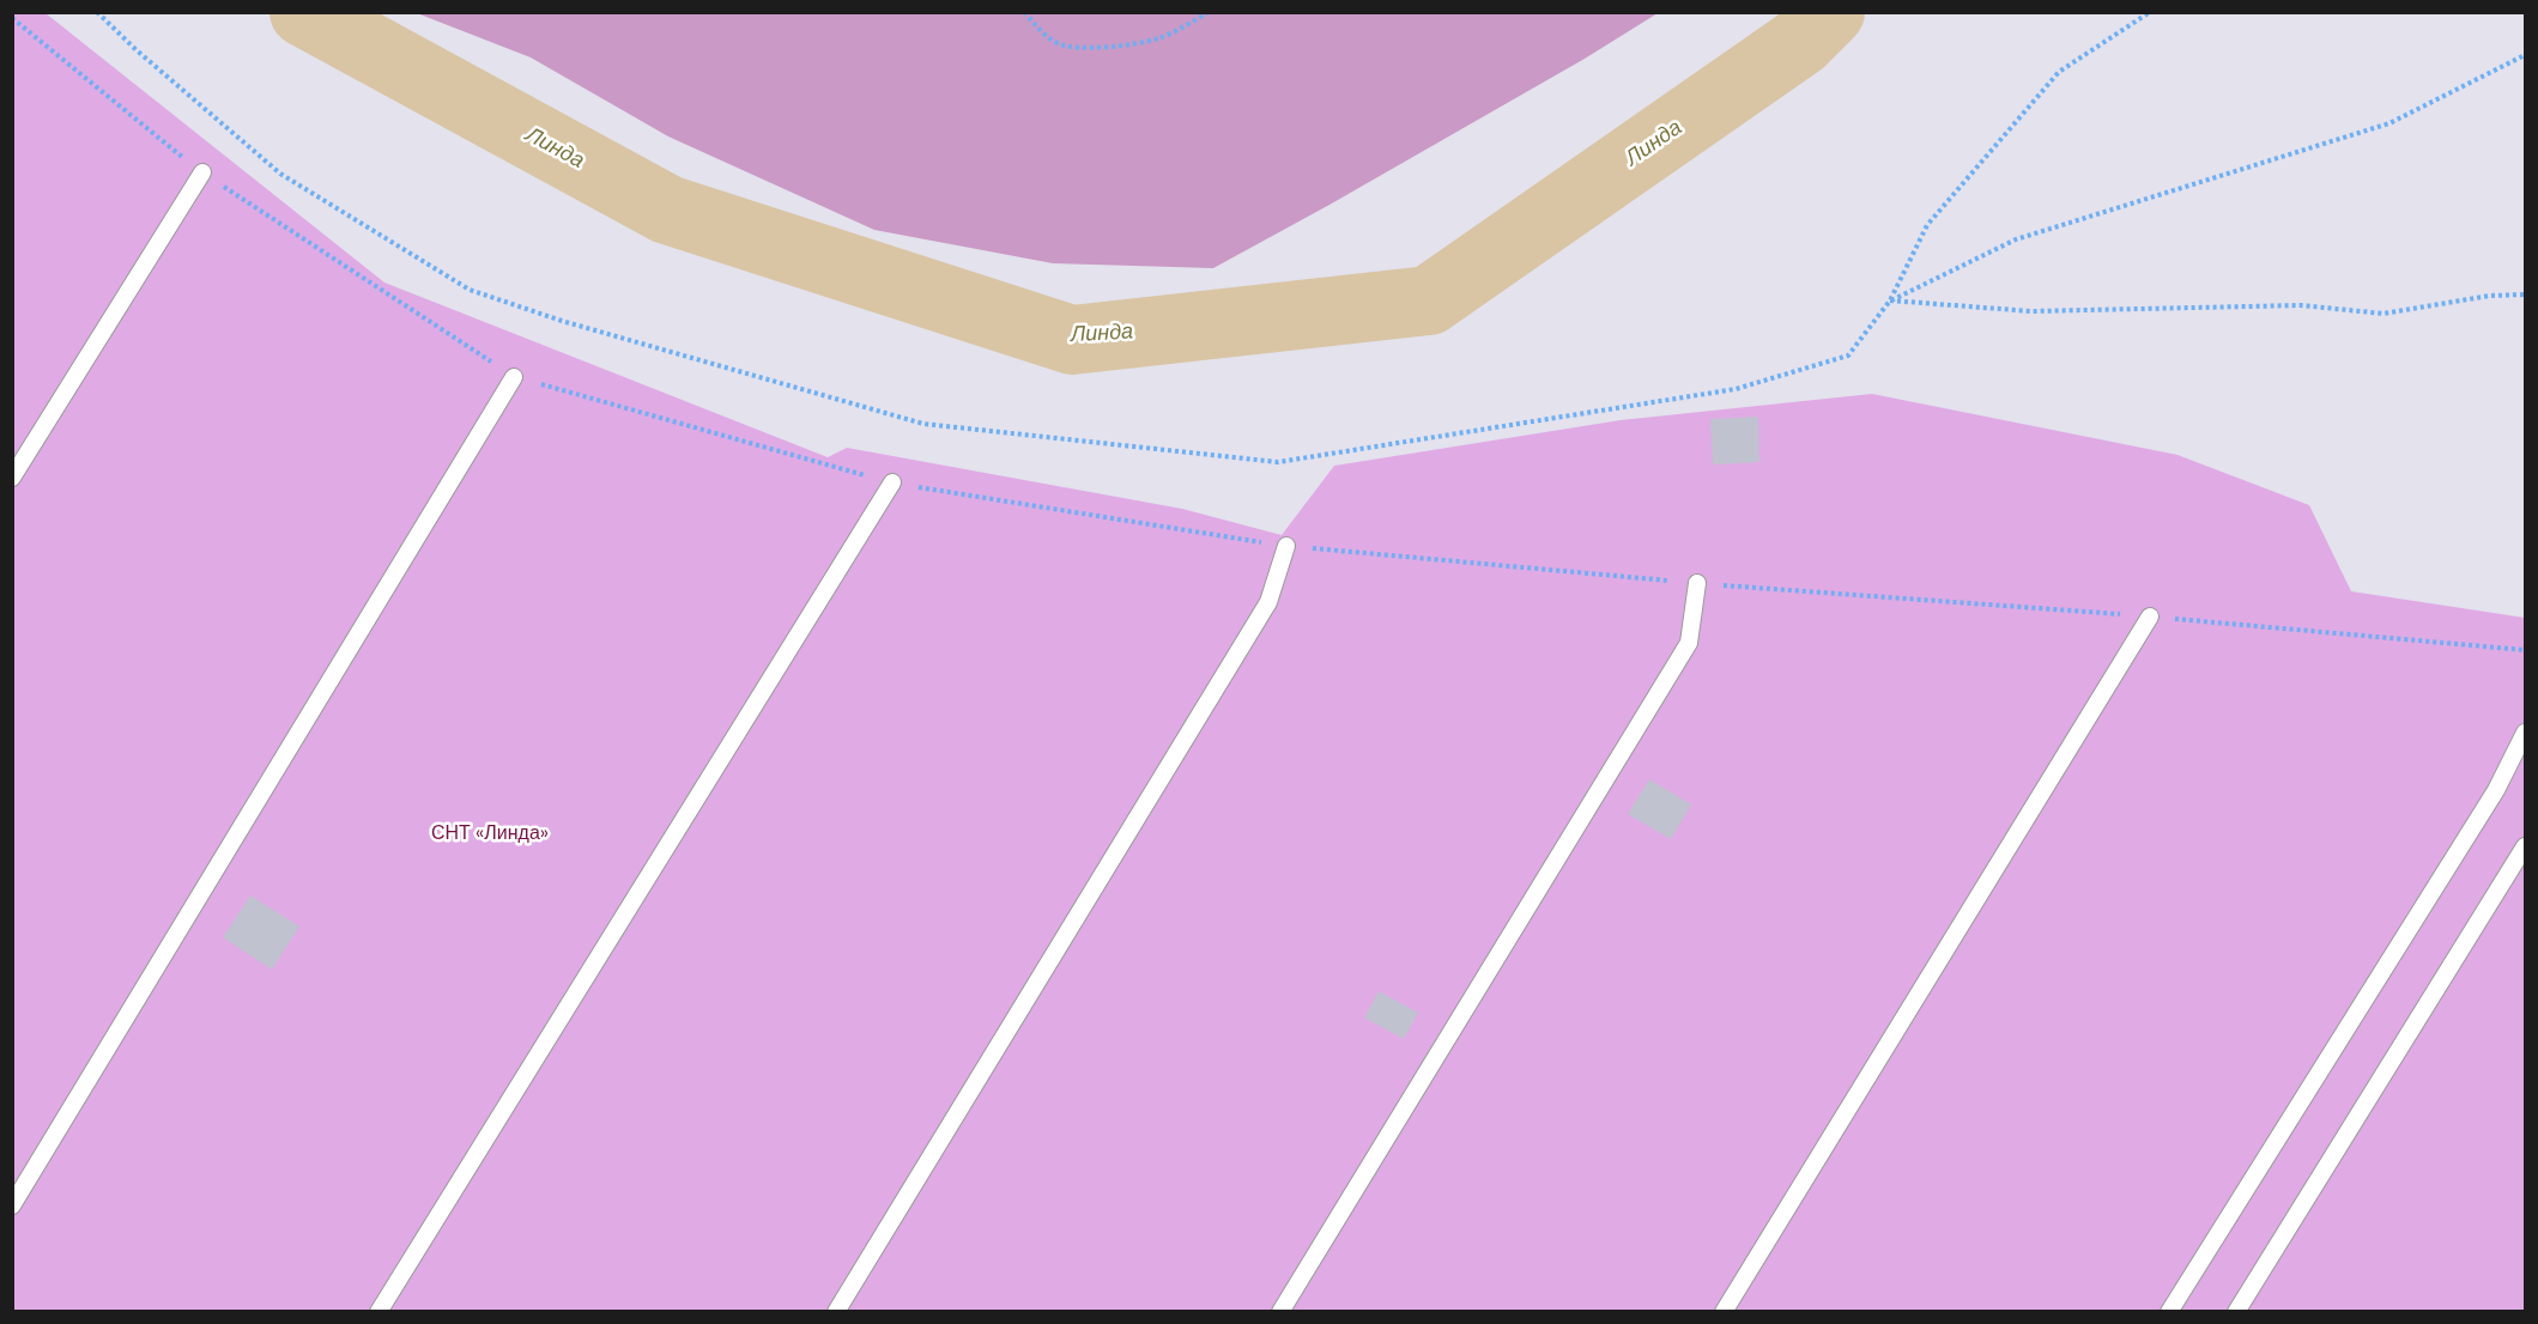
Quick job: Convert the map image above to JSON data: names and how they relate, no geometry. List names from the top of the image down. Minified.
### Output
{"water":["Линда"],"parks":["СНТ «Линда»"]}
